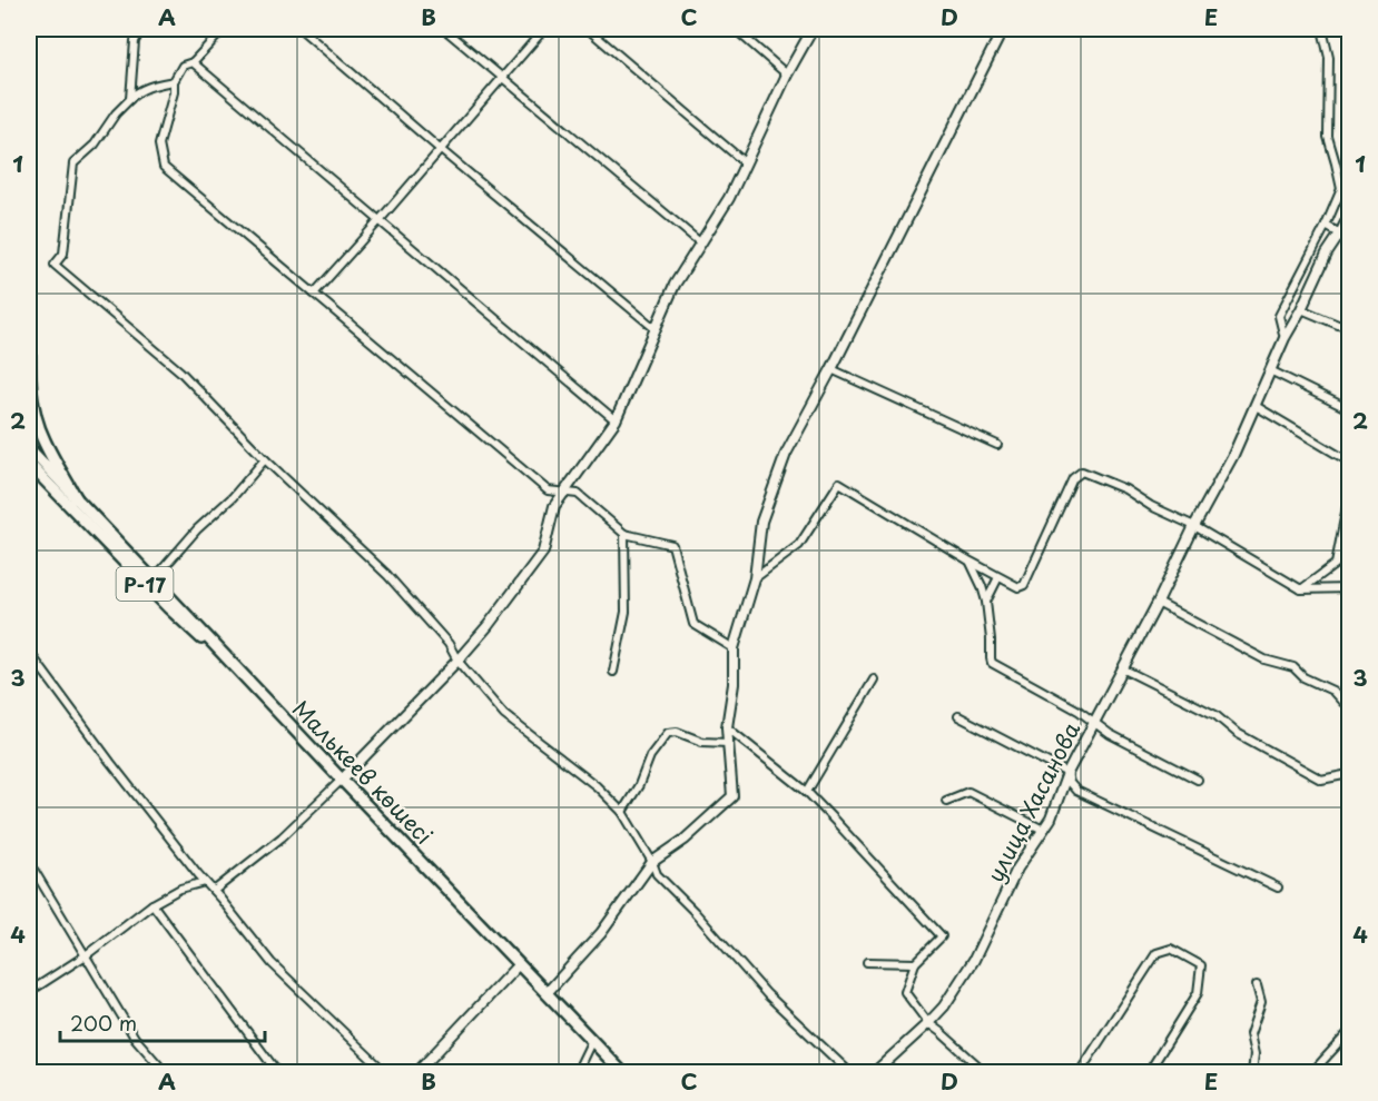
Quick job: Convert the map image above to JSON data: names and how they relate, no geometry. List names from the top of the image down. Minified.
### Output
{"streets":{"main road":["P-17","Малькеев көшесі"],"street":["улица Хасанова"]},"crossings":[["P-17","Малькеев көшесі"]],"scale_bar":"200 m","grid":{"columns":["A","B","C","D","E"],"rows":["1","2","3","4"]}}
